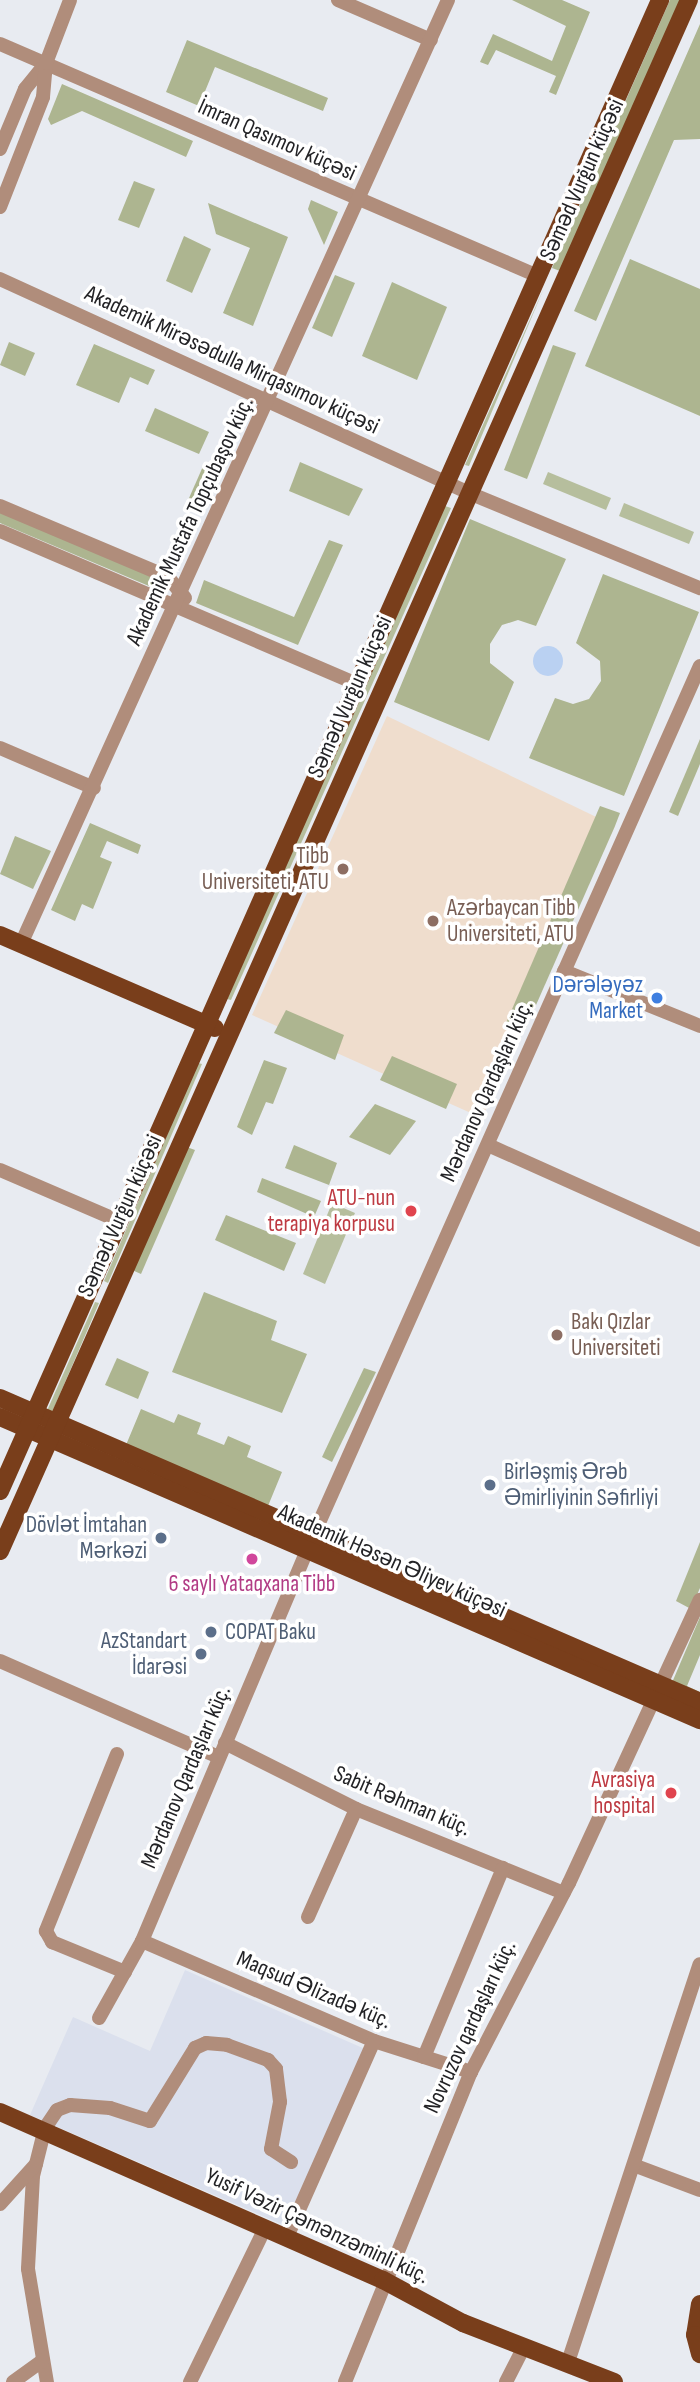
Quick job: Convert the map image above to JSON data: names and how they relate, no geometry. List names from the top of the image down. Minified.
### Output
{"streets":{"main road":["Səməd Vurğun küçəsi","Akademik Həsən Əliyev küçəsi","Yusif Vəzir Çəmənzəminli küç."],"street":["İmran Qasımov küçəsi","Akademik Mirəsədulla Mirqasımov küçəsi","Akademik Mustafa Topçubaşov küç.","Mərdanov Qardaşları küç.","Sabit Rəhman küç.","Maqsud Əlizadə küç.","Novruzov qardaşları küç."]},"crossings":[["İmran Qasımov küçəsi","Səməd Vurğun küçəsi"],["İmran Qasımov küçəsi","Akademik Mustafa Topçubaşov küç."],["Səməd Vurğun küçəsi","Akademik Mirəsədulla Mirqasımov küçəsi"],["Səməd Vurğun küçəsi","Akademik Həsən Əliyev küçəsi"],["Akademik Mirəsədulla Mirqasımov küçəsi","Akademik Mustafa Topçubaşov küç."],["Mərdanov Qardaşları küç.","Akademik Həsən Əliyev küçəsi"],["Mərdanov Qardaşları küç.","Sabit Rəhman küç."],["Mərdanov Qardaşları küç.","Maqsud Əlizadə küç."],["Akademik Həsən Əliyev küçəsi","Novruzov qardaşları küç."],["Sabit Rəhman küç.","Novruzov qardaşları küç."],["Maqsud Əlizadə küç.","Novruzov qardaşları küç."],["Novruzov qardaşları küç.","Yusif Vəzir Çəmənzəminli küç."]],"places":["Tibb Universiteti, ATU","Azərbaycan Tibb Universiteti, ATU","Dərələyəz Market","ATU-nun terapiya korpusu","Bakı Qızlar Universiteti","Birləşmiş Ərəb Əmirliyinin Səfirliyi","Dövlət İmtahan Mərkəzi","6 saylı Yataqxana Tibb","COPAT Baku","AzStandart İdarəsi","Avrasiya hospital"]}
